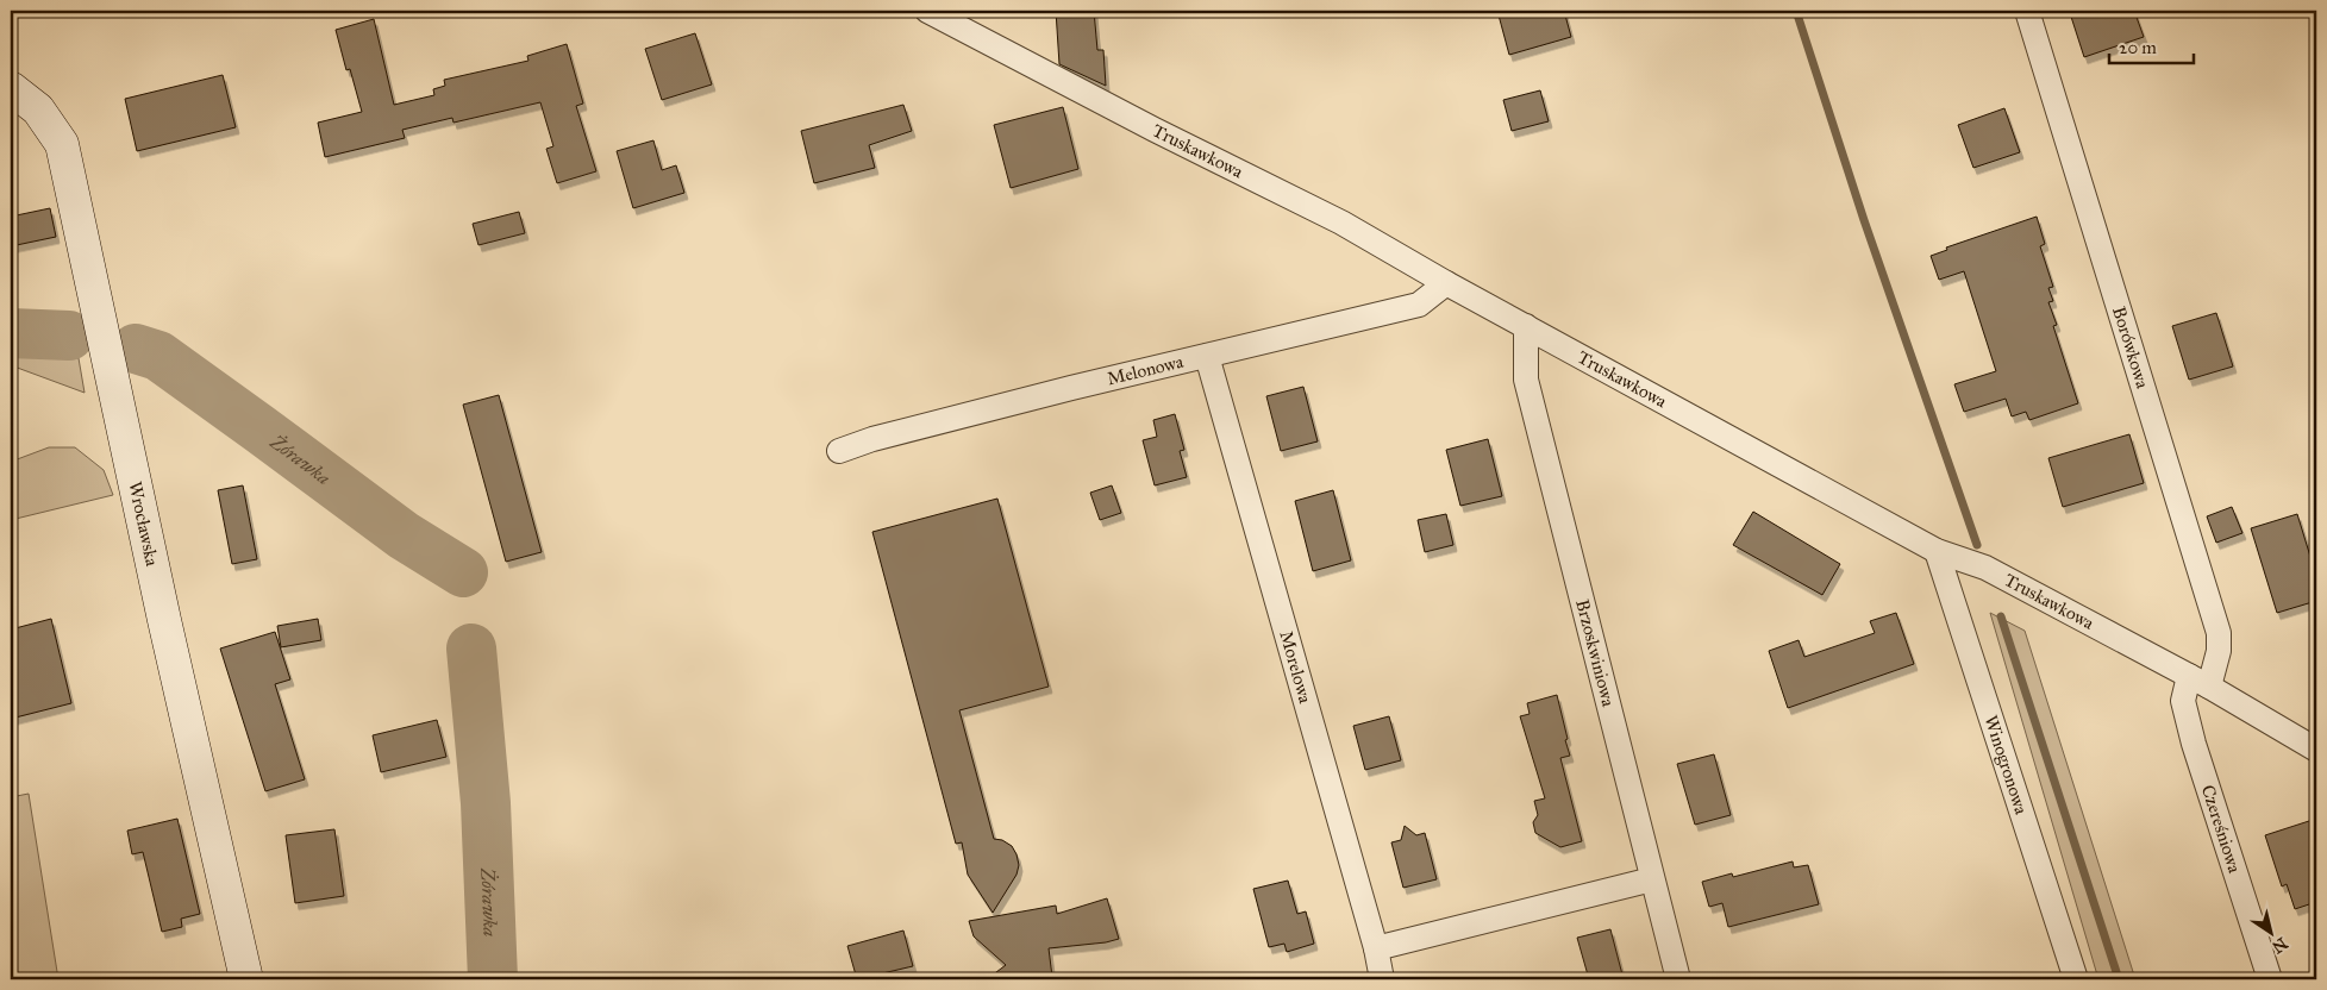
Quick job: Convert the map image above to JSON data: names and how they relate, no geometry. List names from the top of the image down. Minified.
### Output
{"streets":{"street":["Truskawkowa","Borówkowa","Melonowa","Wrocławska","Brzoskwiniowa","Morelowa","Winogronowa","Czereśniowa"]},"crossings":[["Truskawkowa","Borówkowa"],["Truskawkowa","Melonowa"],["Truskawkowa","Brzoskwiniowa"],["Truskawkowa","Winogronowa"],["Truskawkowa","Czereśniowa"],["Borówkowa","Czereśniowa"],["Melonowa","Morelowa"]],"water":["Żórawka"],"scale_bar":"20 m","north":"bottom right"}
